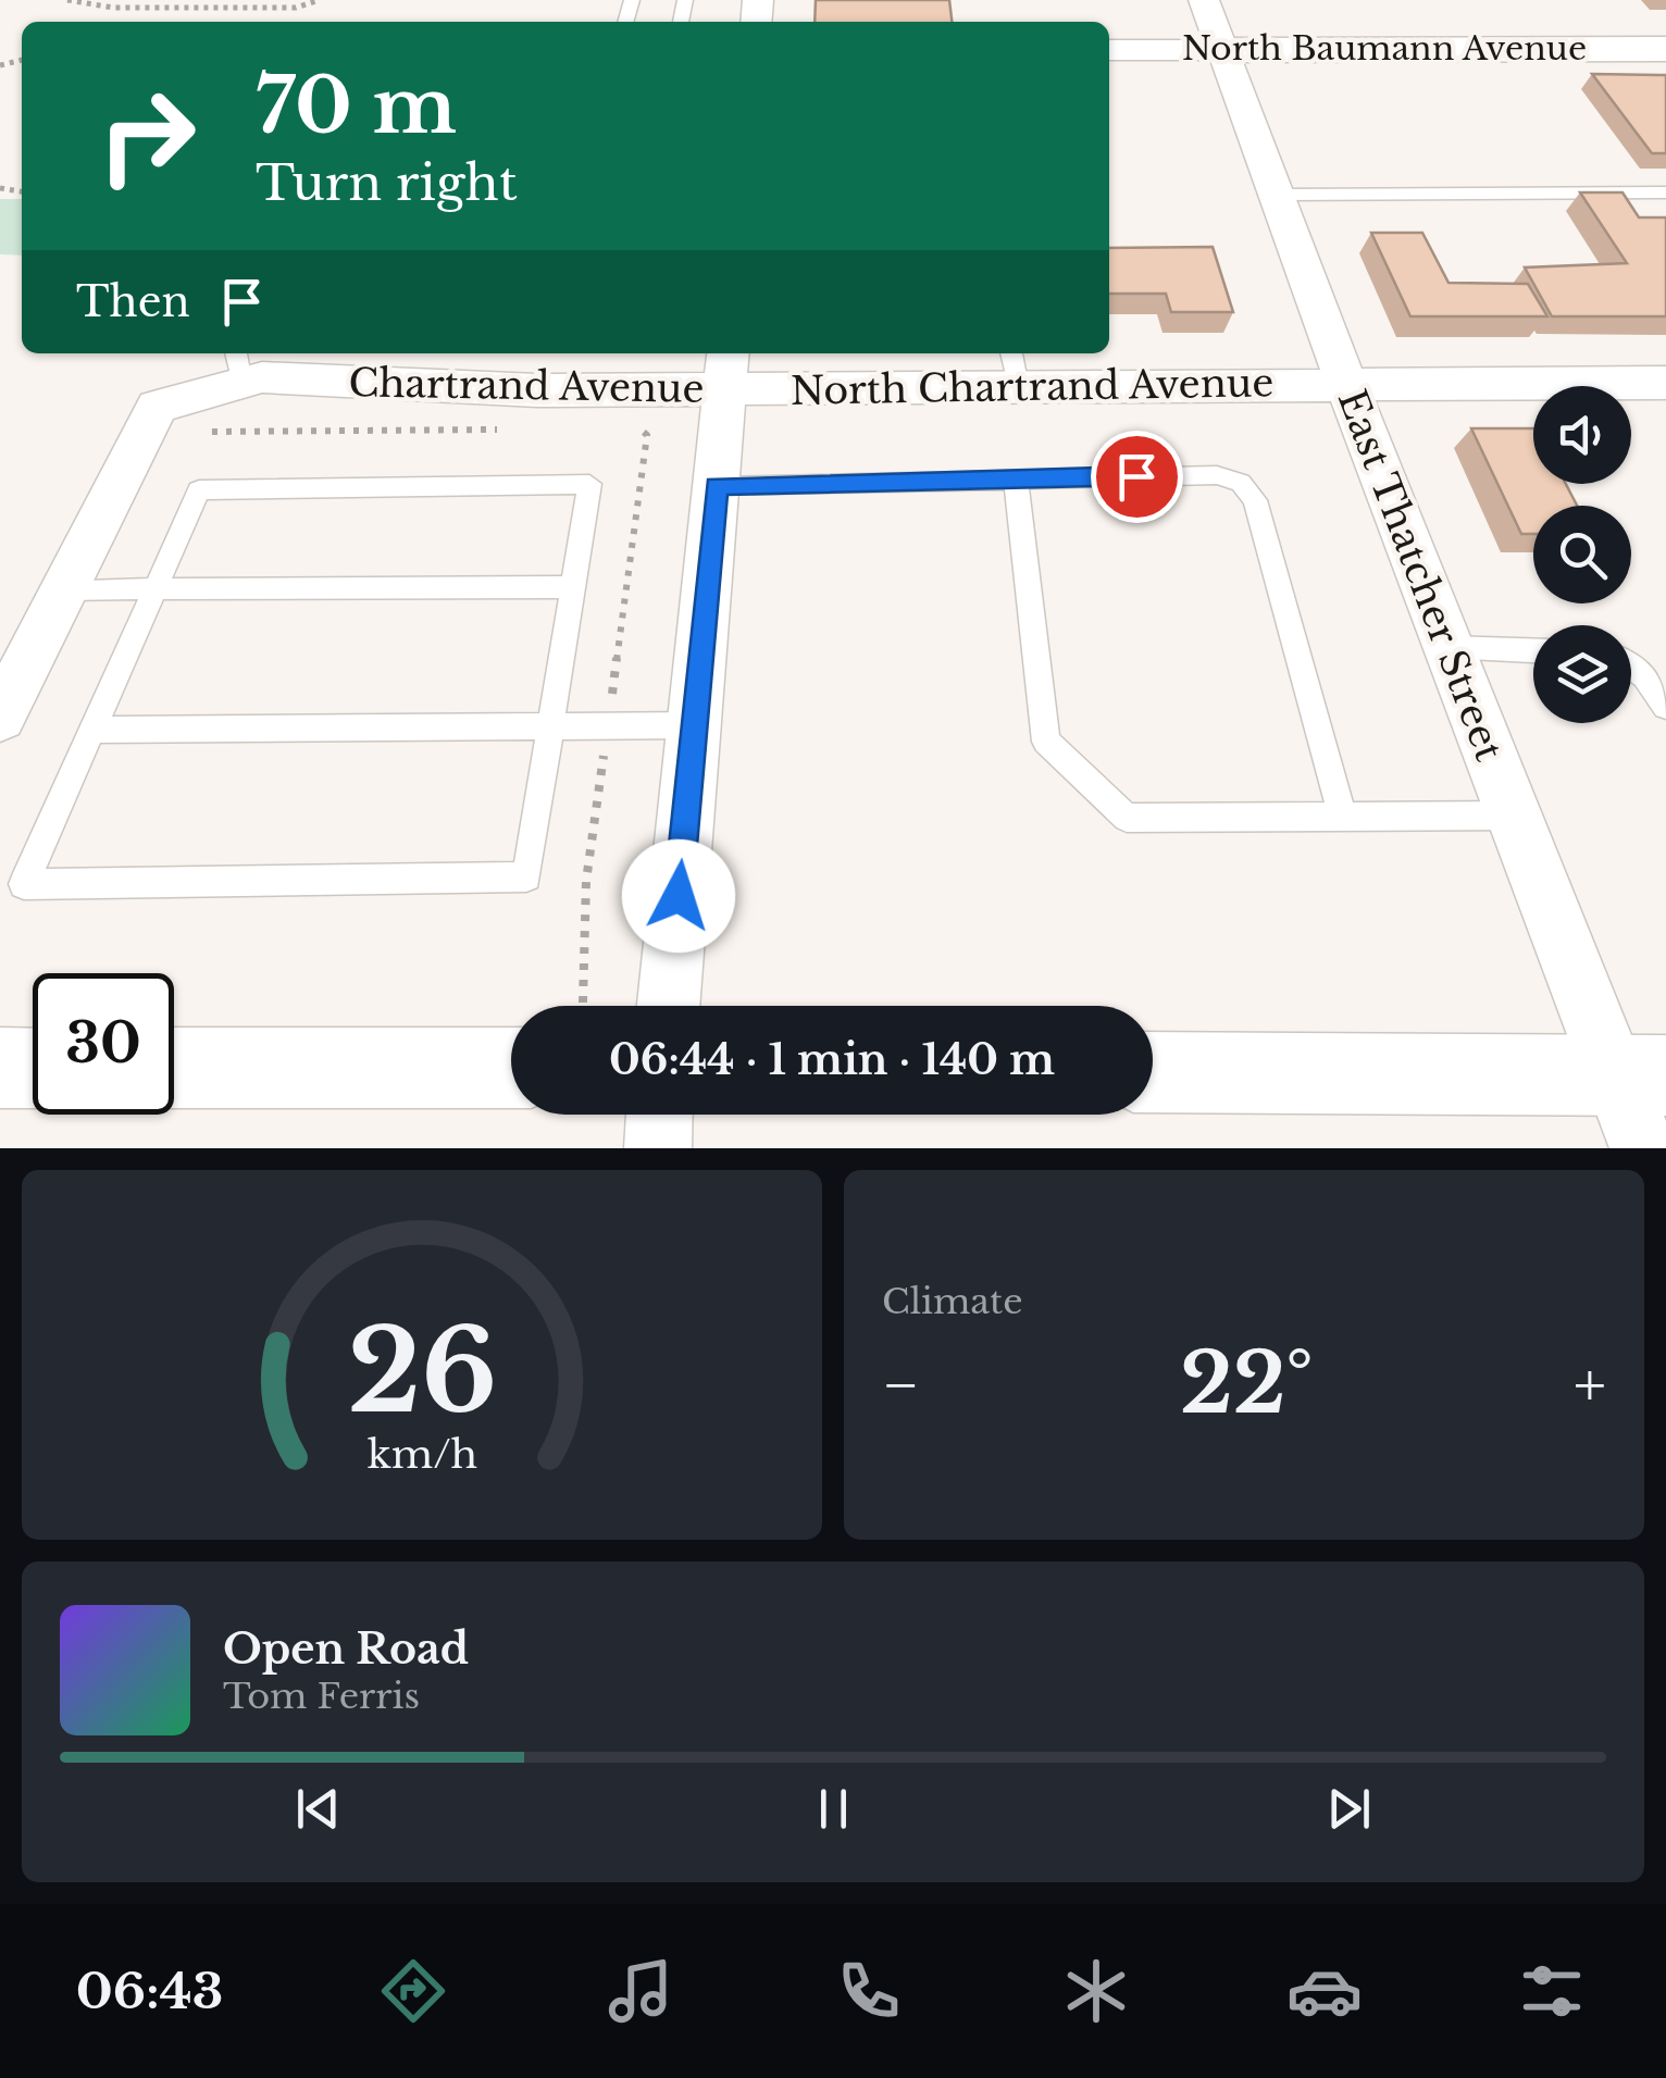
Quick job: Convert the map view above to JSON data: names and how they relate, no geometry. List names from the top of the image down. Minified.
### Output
{"streets":{"street":["North Baumann Avenue","Chartrand Avenue","North Chartrand Avenue","East Thatcher Street"]},"crossings":[["North Baumann Avenue","East Thatcher Street"],["Chartrand Avenue","North Chartrand Avenue"],["North Chartrand Avenue","East Thatcher Street"]],"page":{"turn":["70 m","Turn right"],"then":"Then","limit":"30","trip":"06:44 · 1 min · 140 m","tile":"Climate","heat":["−","22°","+"],"song":["Open Road","Tom Ferris"],"tabs":"06:43","gauge":["26","km/h"]}}
